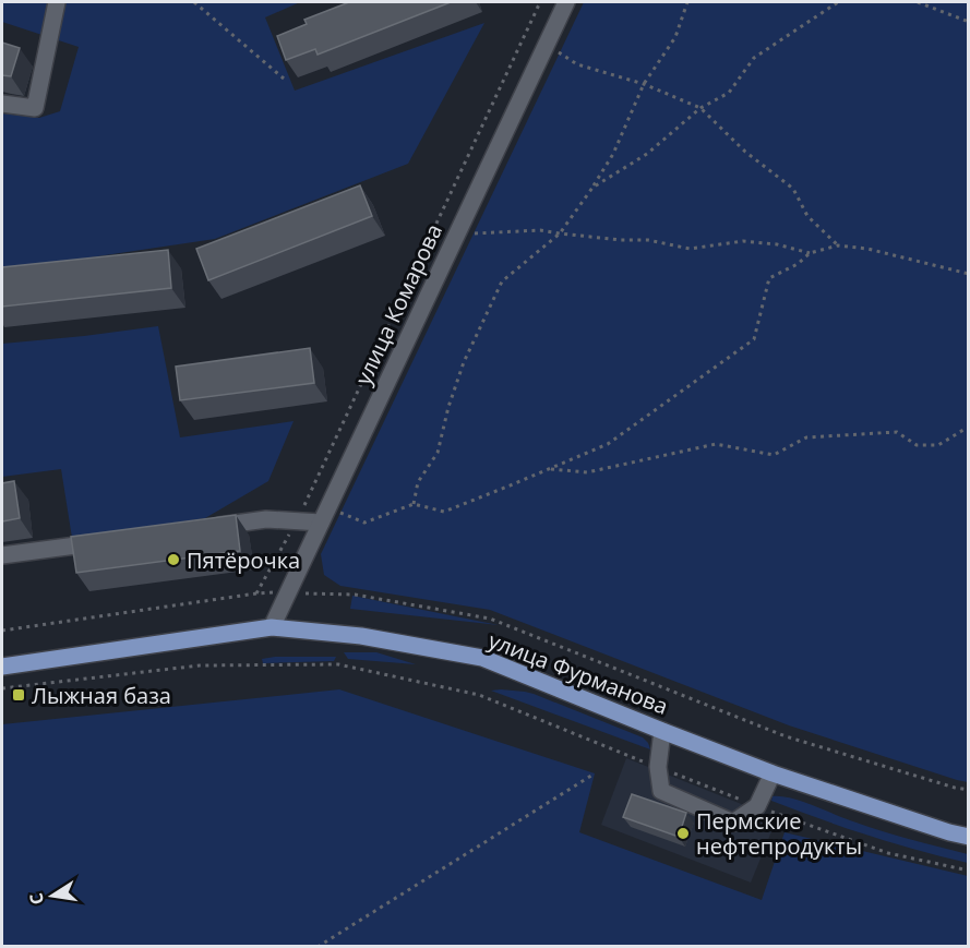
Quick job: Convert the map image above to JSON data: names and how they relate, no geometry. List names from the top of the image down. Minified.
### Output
{"streets":{"main road":["улица Фурманова"],"street":["улица Комарова"]},"crossings":[["улица Комарова","улица Фурманова"]],"places":{"other":["Пятёрочка","Пермские нефтепродукты"],"transit":["Лыжная база"]},"north":"left"}
